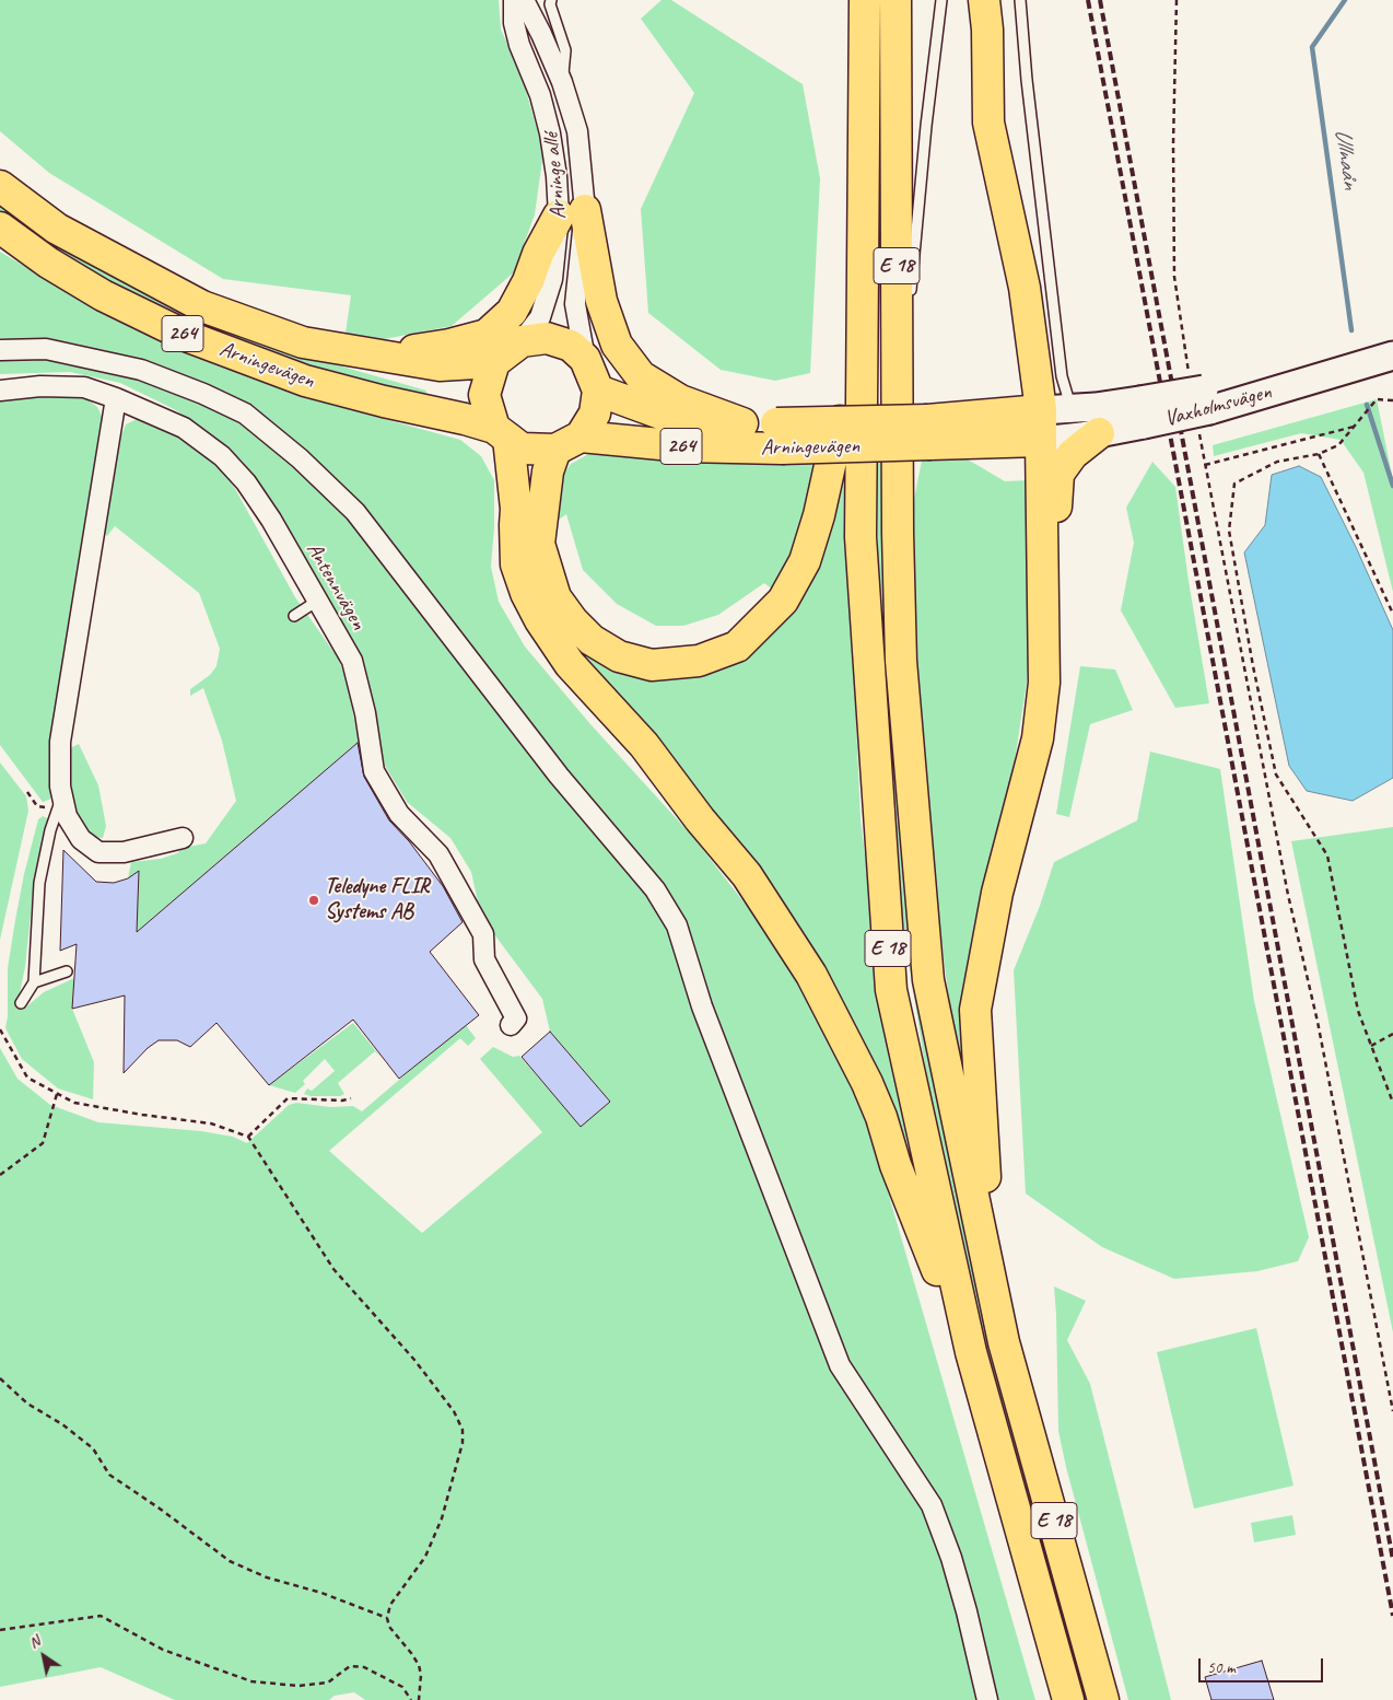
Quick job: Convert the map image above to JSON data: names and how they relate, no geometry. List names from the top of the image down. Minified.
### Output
{"streets":{"main road":["E 18","264","Arningevägen","Vaxholmsvägen"],"street":["Arninge allé","Antennvägen"]},"crossings":[["Arninge allé","Arningevägen"],["Arningevägen","Vaxholmsvägen"]],"water":["Ullnaån"],"places":["Teledyne FLIR Systems AB"],"scale_bar":"50 m","north":"top left"}
